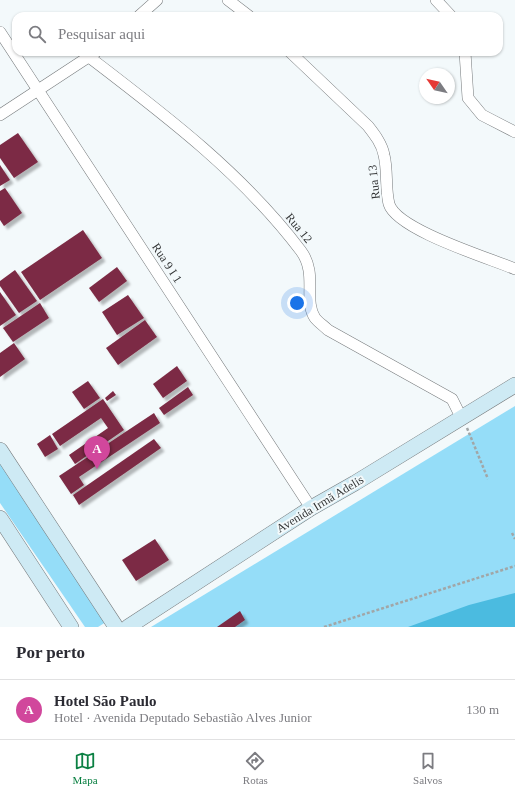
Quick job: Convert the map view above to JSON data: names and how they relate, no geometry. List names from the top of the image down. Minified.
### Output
{"streets":{"street":["Rua 13","Rua 12","Rua 9 I 1","Avenida Irmã Adelis"]},"crossings":[["Rua 12","Avenida Irmã Adelis"],["Rua 9 I 1","Avenida Irmã Adelis"]],"north":"top left","page":{"search":"Pesquisar aqui","pins":"A","heading":"Por perto","list":[{"mark":"A","name":"Hotel São Paulo","note":"Hotel · Avenida Deputado Sebastião Alves Junior","value":"130 m"}],"nav":["Mapa","Rotas","Salvos"]}}
